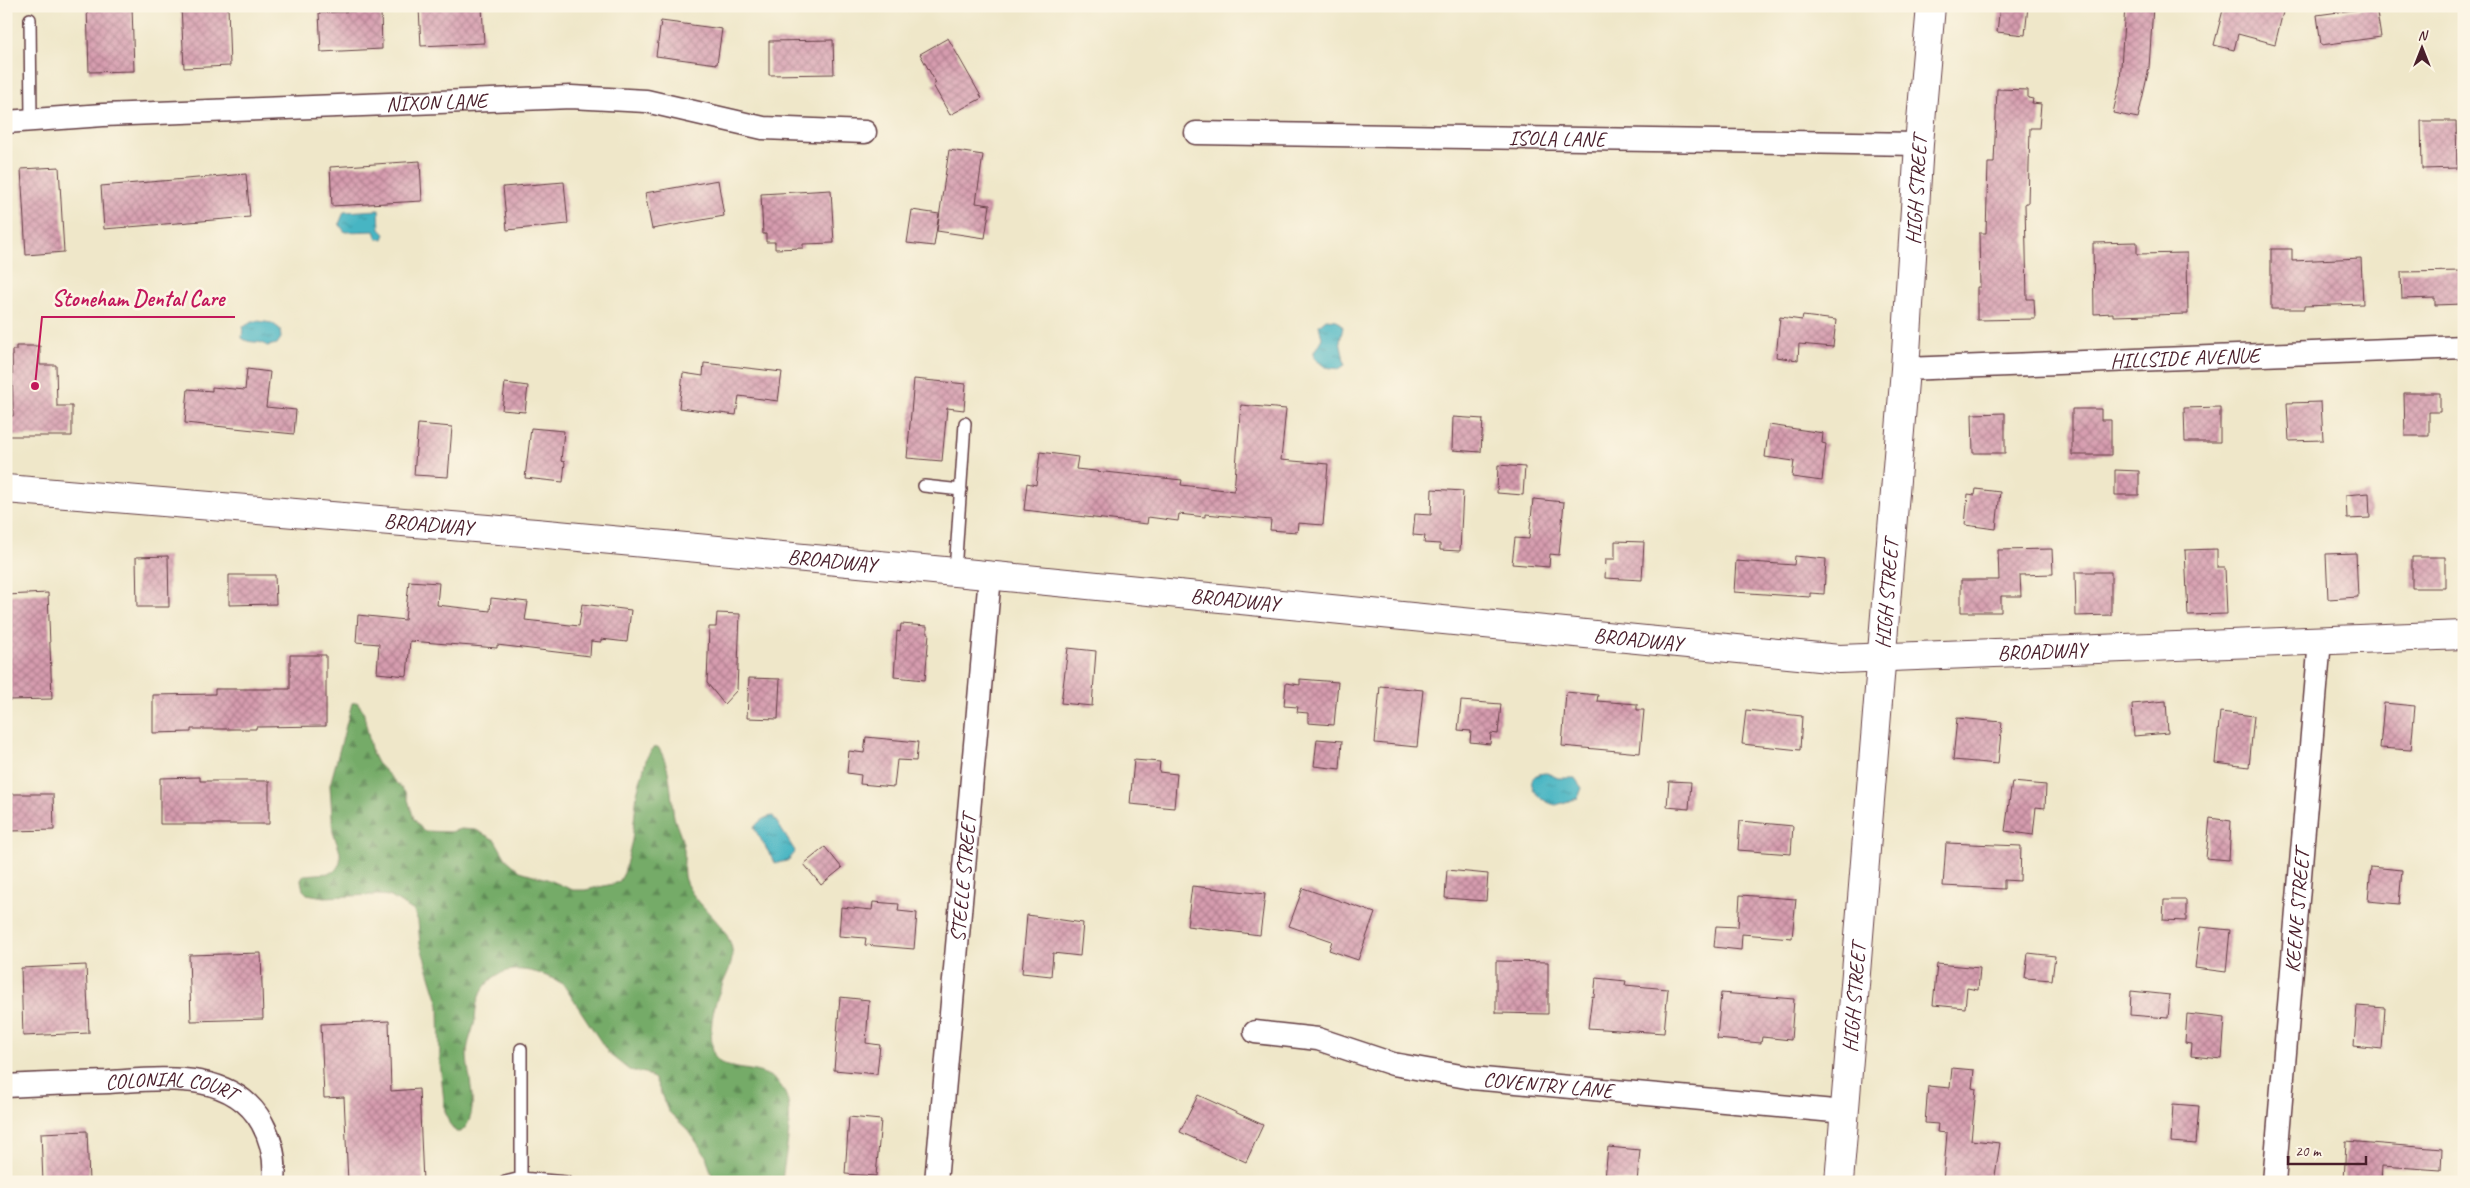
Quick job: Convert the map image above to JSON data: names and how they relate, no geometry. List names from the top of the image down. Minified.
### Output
{"streets":{"main road":["HIGH STREET","BROADWAY"],"street":["NIXON LANE","ISOLA LANE","HILLSIDE AVENUE","STEELE STREET","KEENE STREET","COVENTRY LANE","COLONIAL COURT"]},"crossings":[["ISOLA LANE","HIGH STREET"],["HIGH STREET","HILLSIDE AVENUE"],["HIGH STREET","BROADWAY"],["HIGH STREET","COVENTRY LANE"],["BROADWAY","STEELE STREET"],["BROADWAY","KEENE STREET"]],"places":["Stoneham Dental Care"],"scale_bar":"20 m","north":"top"}
